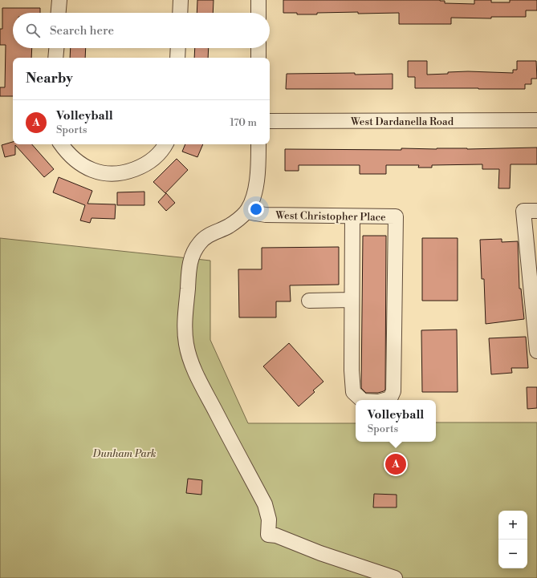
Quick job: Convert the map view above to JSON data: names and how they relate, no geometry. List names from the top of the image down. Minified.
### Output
{"streets":{"street":["West Dardanella Road","West Christopher Place"]},"parks":["Dunham Park"],"page":{"search":"Search here","heading":"Nearby","list":[{"mark":"A","name":"Volleyball","note":"Sports","value":"170 m"}],"popup":["Volleyball","Sports"],"pins":"A","map_buttons":["+","−"]}}
